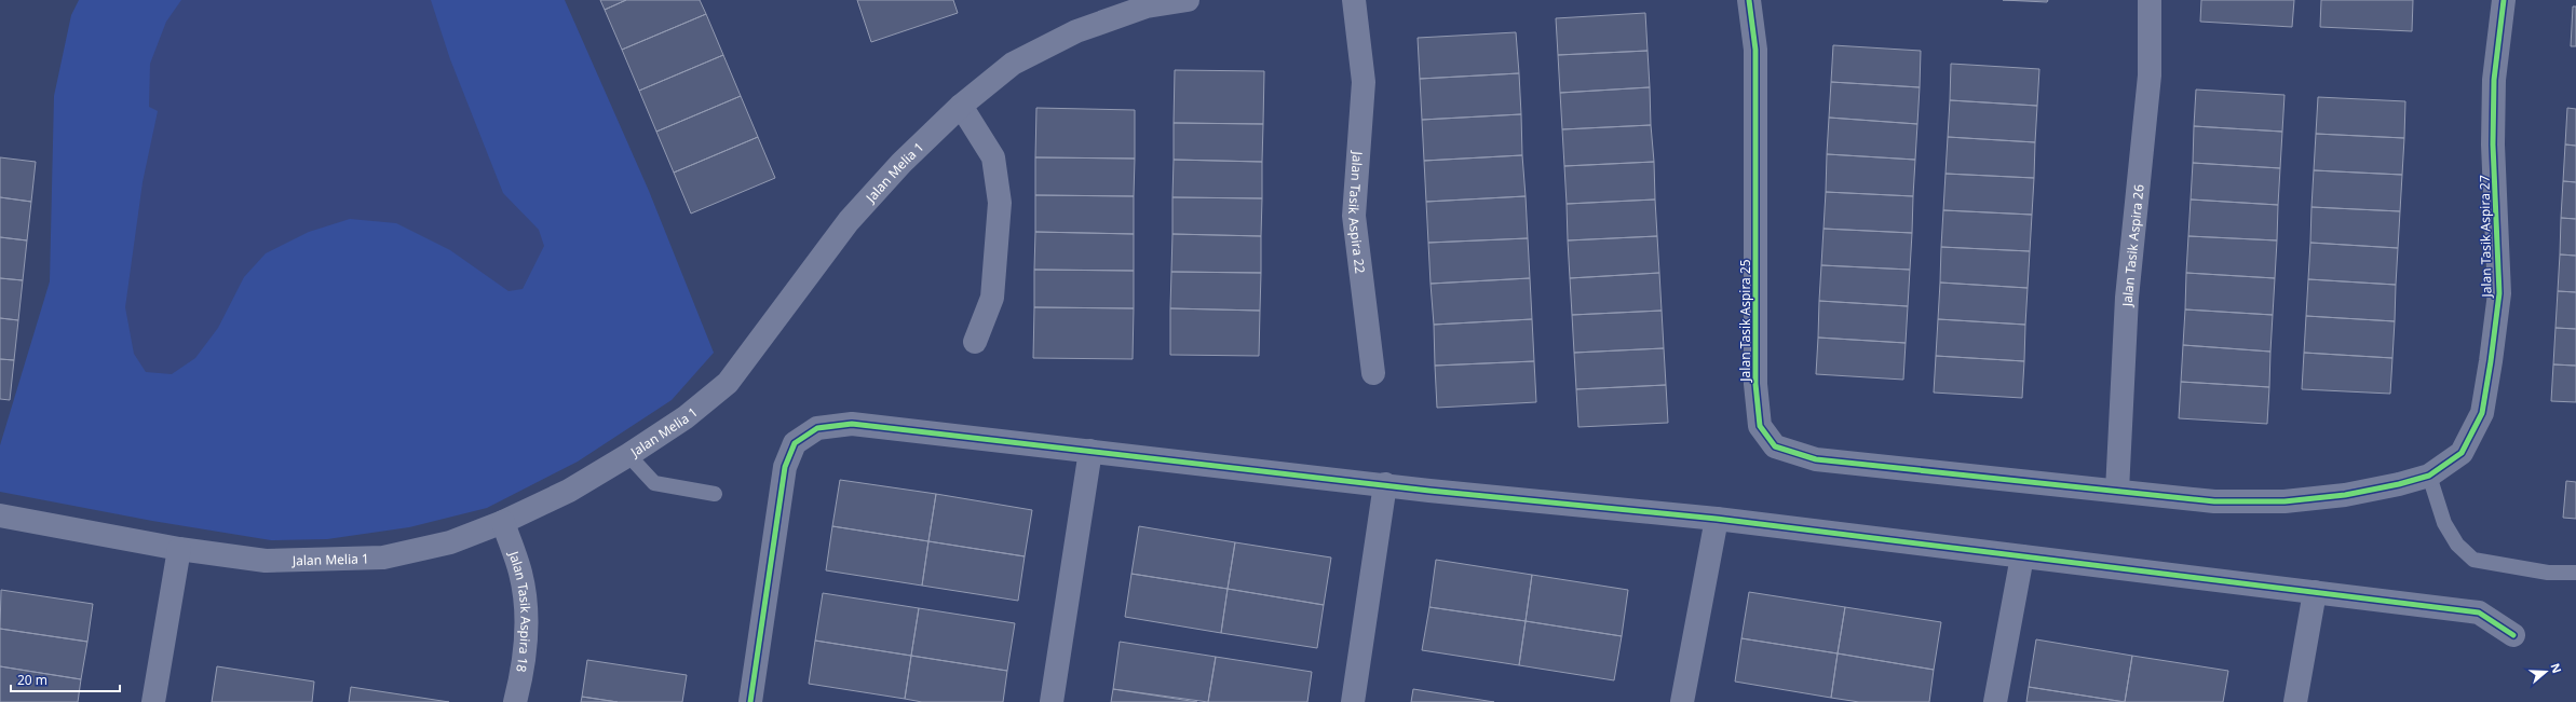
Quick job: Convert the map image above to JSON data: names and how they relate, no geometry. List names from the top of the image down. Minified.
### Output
{"streets":{"street":["Jalan Melia 1","Jalan Tasik Aspira 22","Jalan Tasik Aspira 27","Jalan Tasik Aspira 26","Jalan Tasik Aspira 25","Jalan Tasik Aspira 18"]},"crossings":[["Jalan Melia 1","Jalan Tasik Aspira 18"],["Jalan Tasik Aspira 27","Jalan Tasik Aspira 25"],["Jalan Tasik Aspira 26","Jalan Tasik Aspira 25"]],"scale_bar":"20 m","north":"right"}
